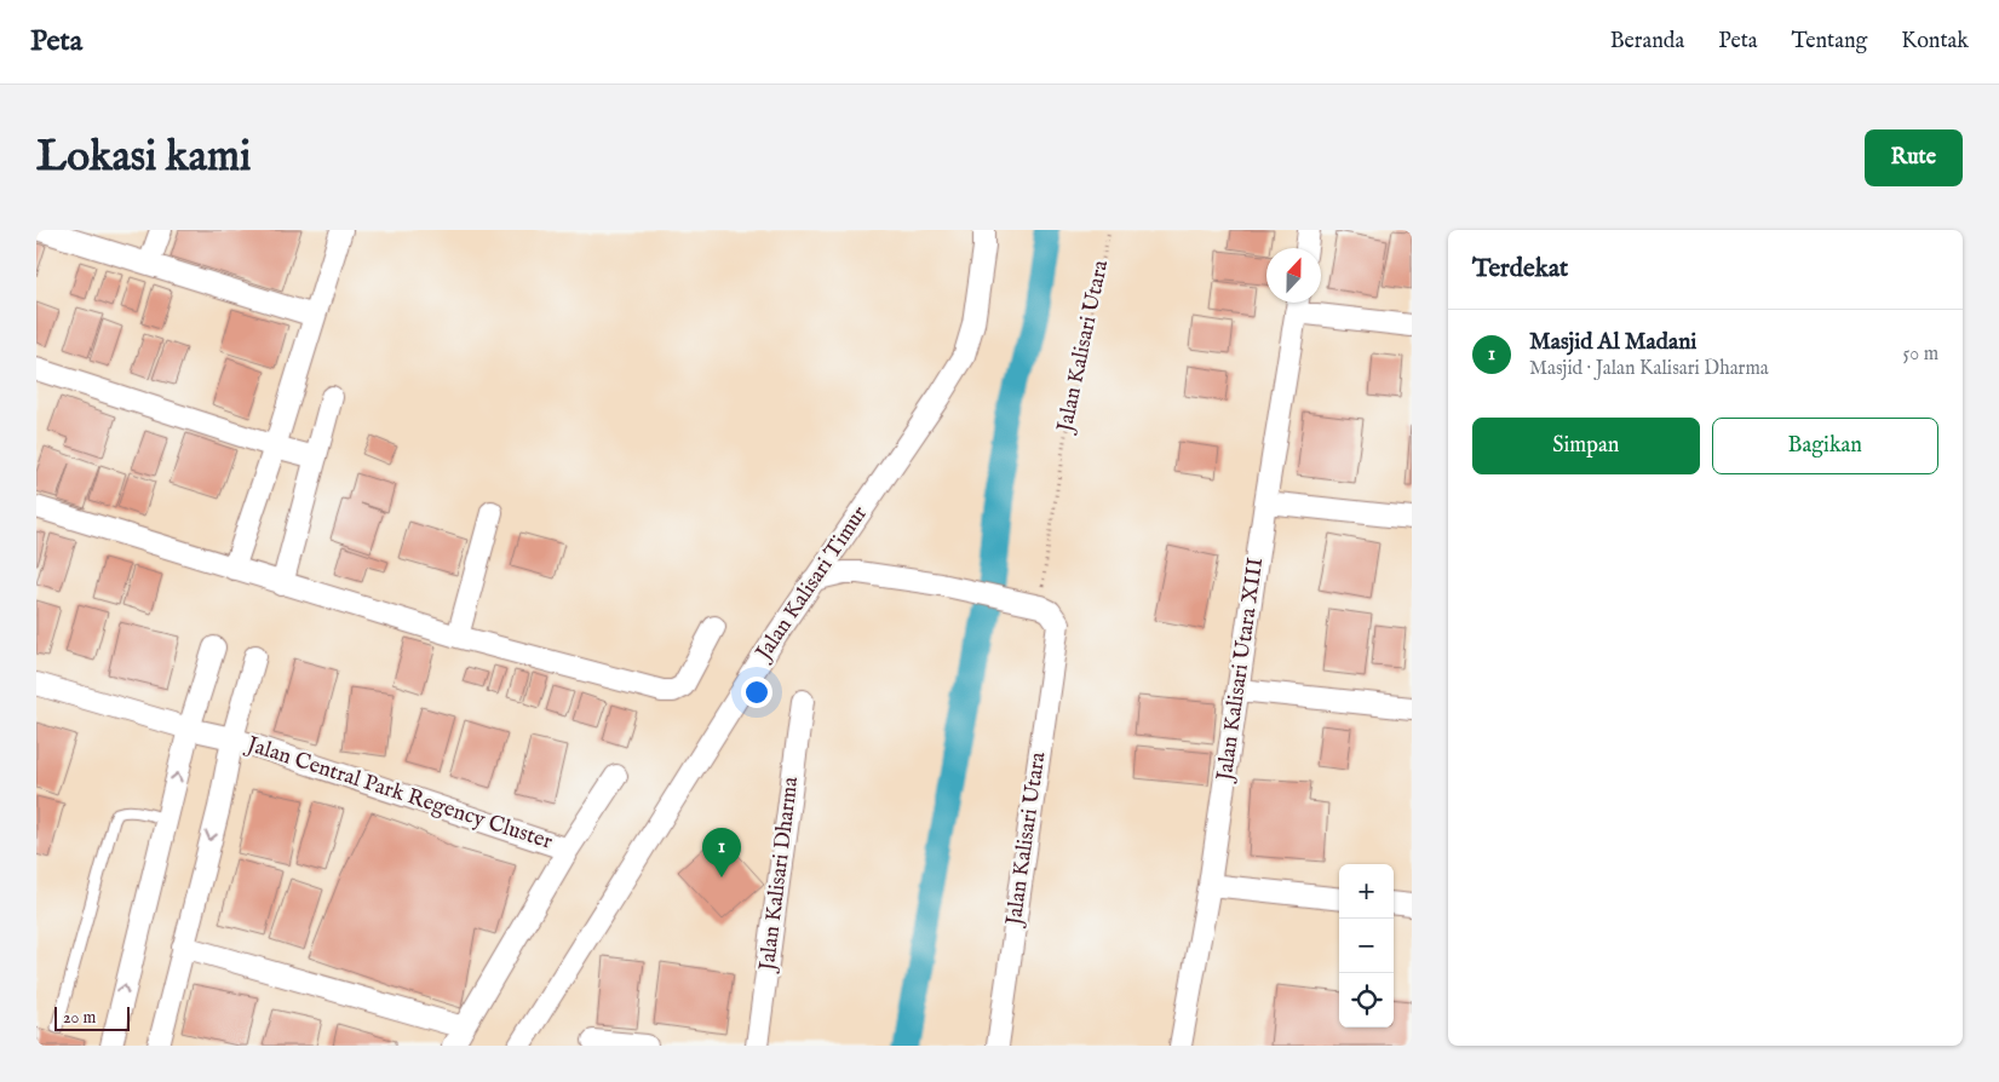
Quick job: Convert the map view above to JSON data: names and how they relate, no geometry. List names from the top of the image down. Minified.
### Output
{"streets":{"street":["Jalan Kalisari Utara","Jalan Kalisari Timur","Jalan Kalisari Utara XIII","Jalan Central Park Regency Cluster","Jalan Kalisari Dharma"]},"scale_bar":"20 m","north":"top","page":{"header":"Peta","nav":["Beranda","Peta","Tentang","Kontak"],"buttons":["Rute",["Simpan","Bagikan"]],"title":"Lokasi kami","heading":"Terdekat","list":[{"mark":"1","name":"Masjid Al Madani","note":"Masjid · Jalan Kalisari Dharma","value":"50 m"}],"pins":"1","map_buttons":["+","−"],"scale":"20 m"}}
